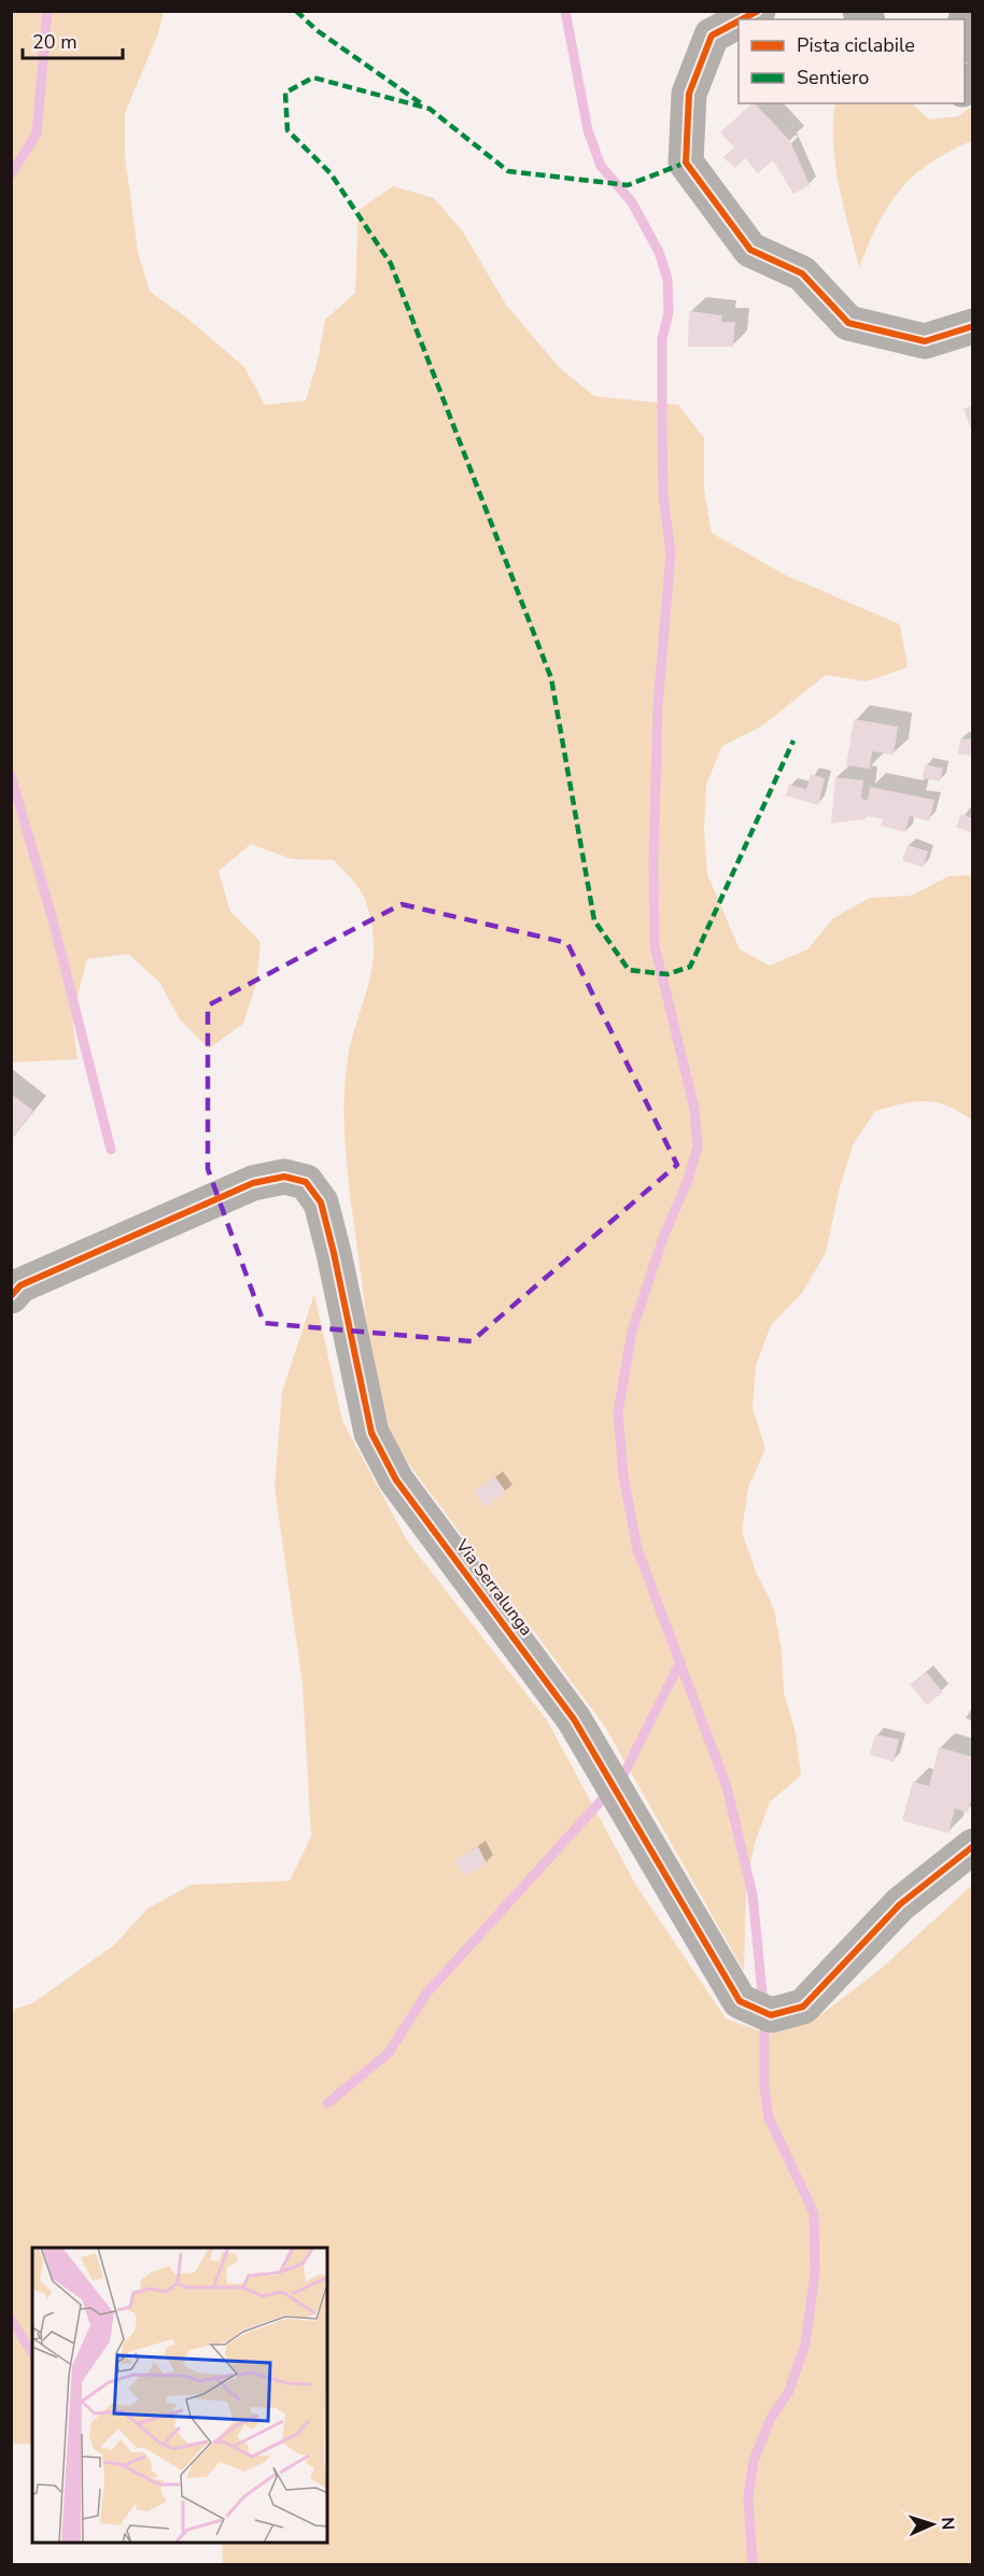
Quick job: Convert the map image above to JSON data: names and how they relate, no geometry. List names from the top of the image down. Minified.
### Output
{"streets":{"street":["Via Serralunga"]},"legend":["Pista ciclabile","Sentiero"],"scale_bar":"20 m","north":"right"}
